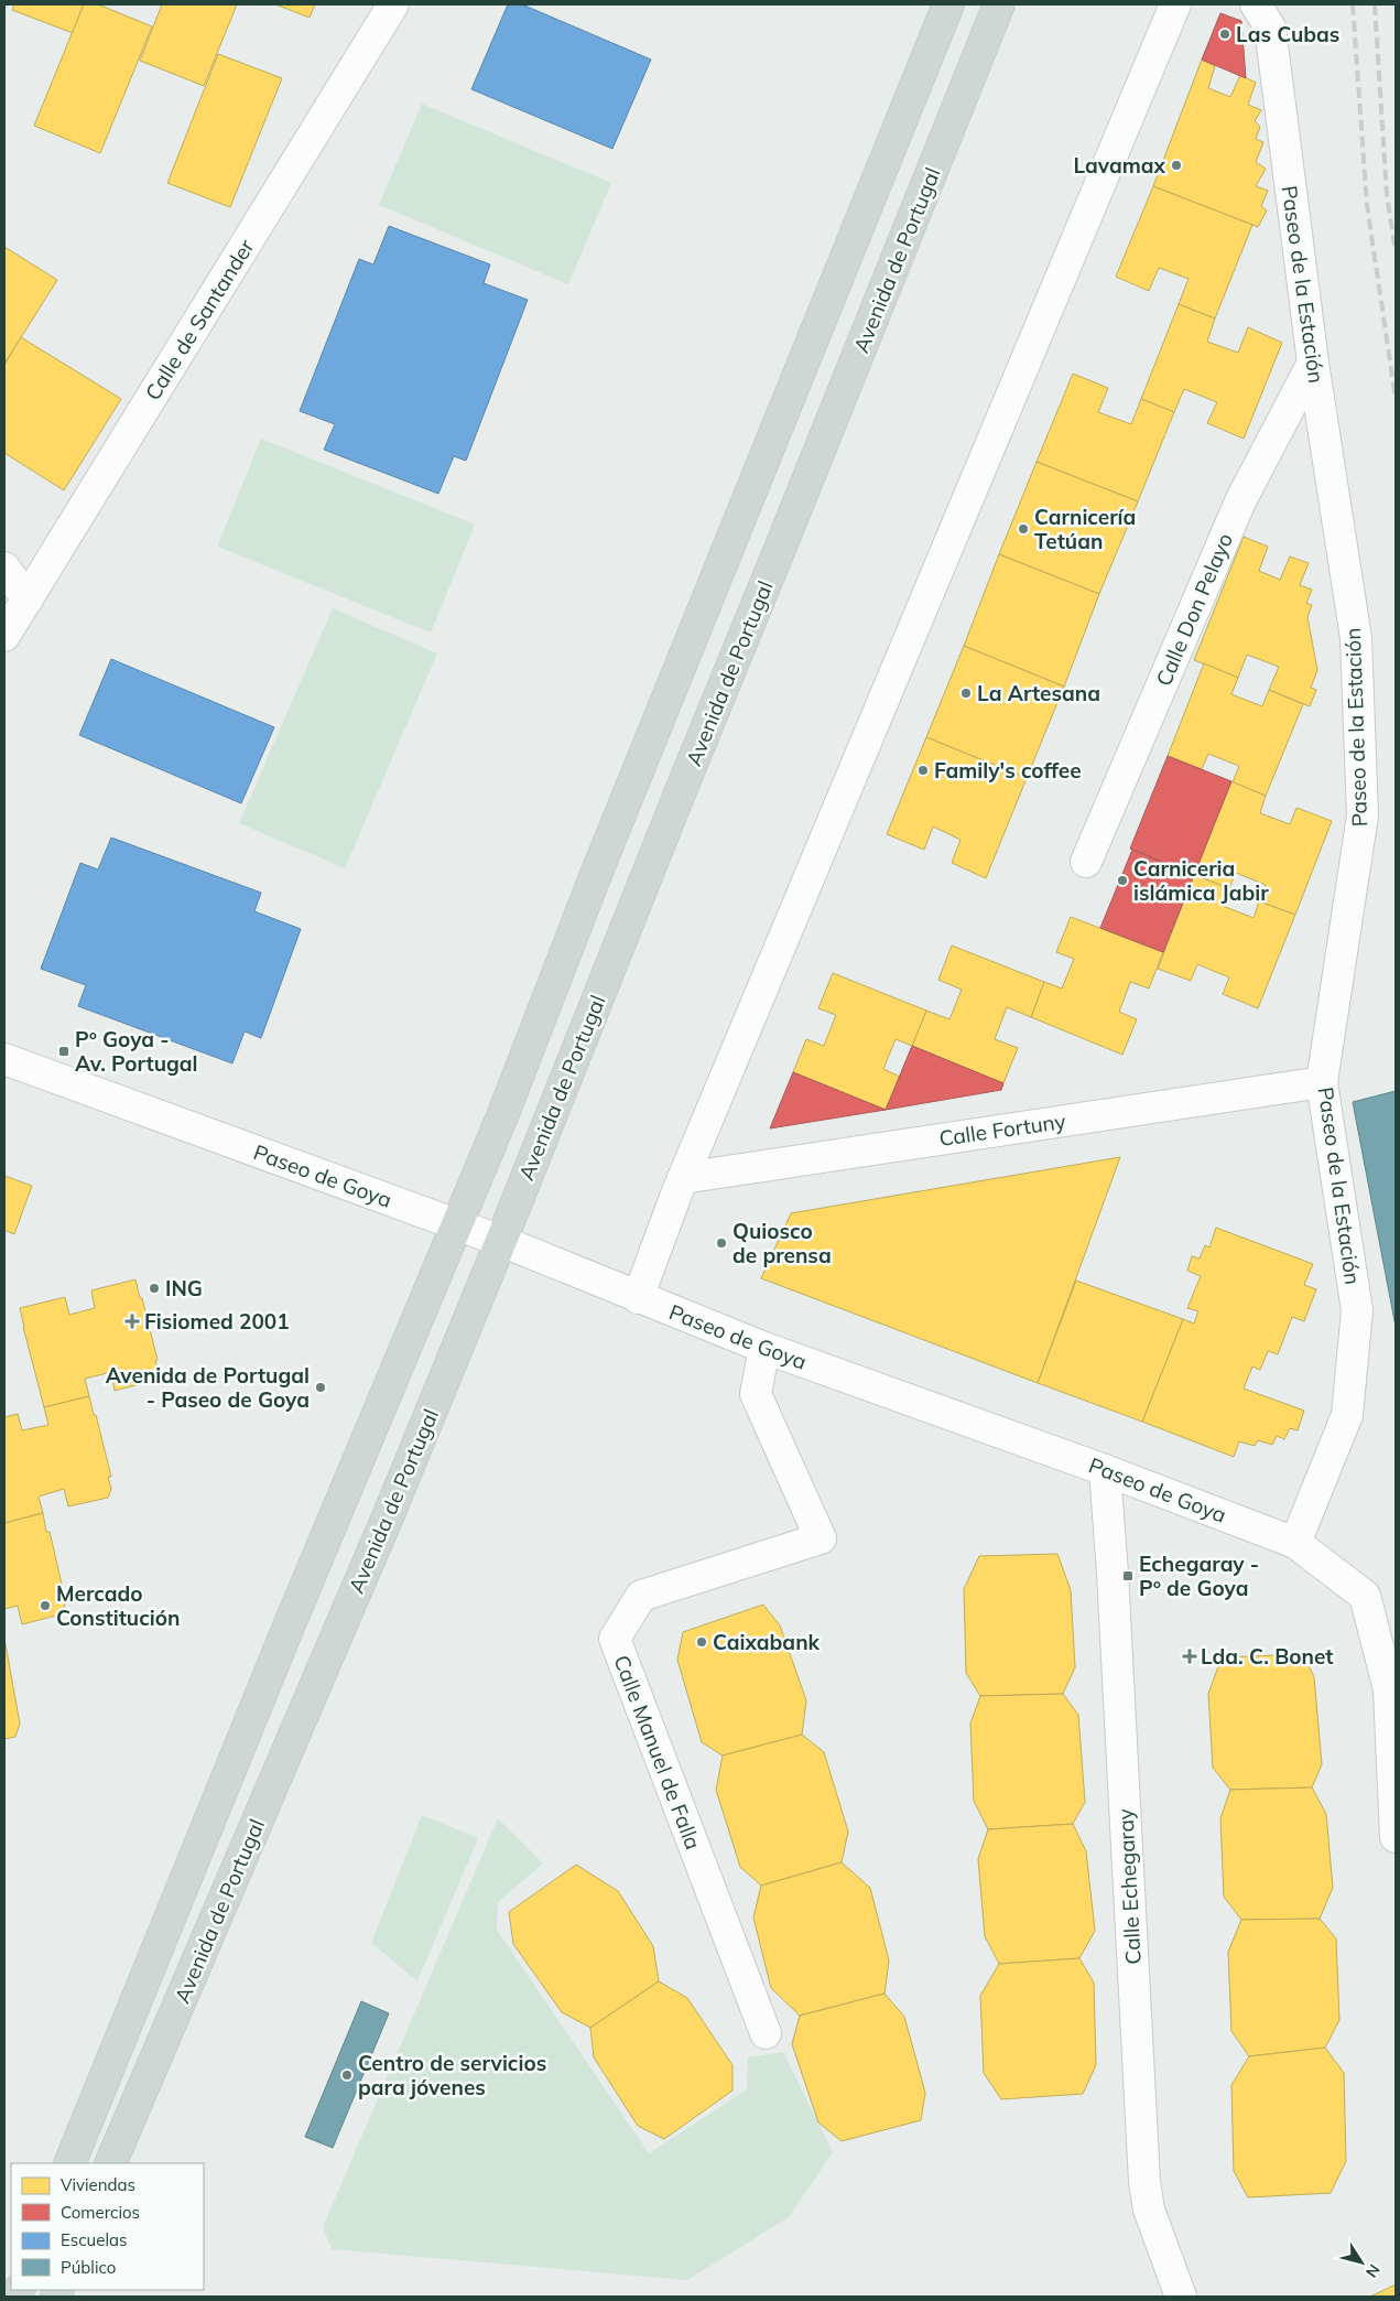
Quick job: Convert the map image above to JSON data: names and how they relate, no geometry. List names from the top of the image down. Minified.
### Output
{"streets":{"main road":["Avenida de Portugal"],"street":["Paseo de la Estación","Calle de Santander","Calle Don Pelayo","Calle Fortuny","Paseo de Goya","Calle Manuel de Falla","Calle Echegaray"]},"crossings":[["Avenida de Portugal","Paseo de Goya"],["Paseo de la Estación","Calle Don Pelayo"],["Paseo de la Estación","Calle Fortuny"],["Paseo de la Estación","Paseo de Goya"],["Paseo de Goya","Calle Manuel de Falla"],["Paseo de Goya","Calle Echegaray"]],"places":{"other":["Las Cubas","Lavamax","Carnicería Tetúan","La Artesana","Family's coffee","Carniceria islámica Jabir","Quiosco de prensa","ING","Avenida de Portugal - Paseo de Goya","Mercado Constitución","Caixabank","Centro de servicios para jóvenes"],"transit":["Pº Goya - Av. Portugal","Echegaray - Pº de Goya"],"health":["Fisiomed 2001","Lda. C. Bonet"]},"legend":["Viviendas","Comercios","Escuelas","Público"],"north":"bottom right"}
